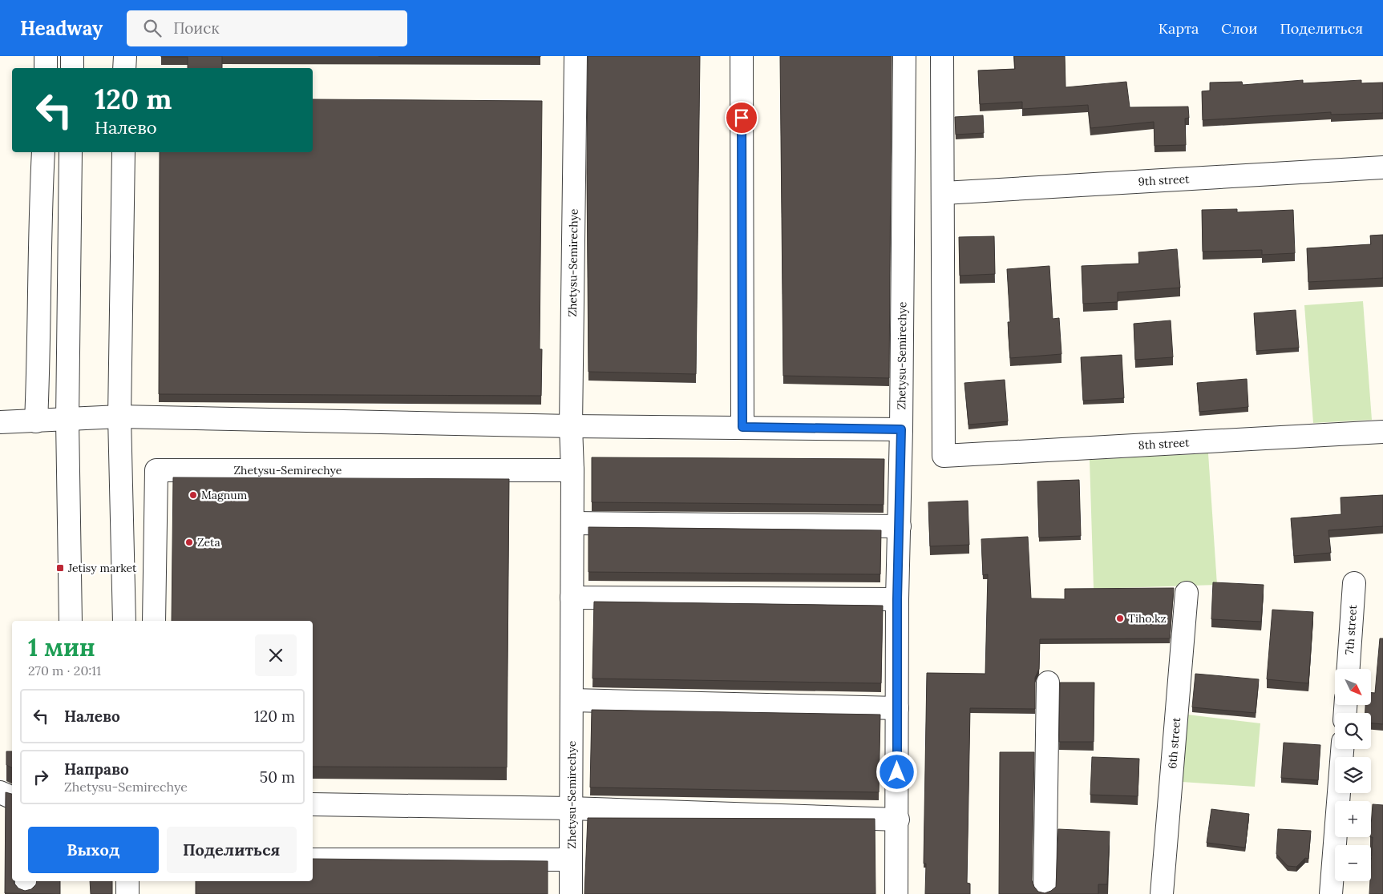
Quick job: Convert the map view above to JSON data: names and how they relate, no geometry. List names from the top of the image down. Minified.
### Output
{"streets":{"street":["9th street","Zhetysu-Semirechye","8th street","7th street","6th street"]},"crossings":[["9th street","8th street"]],"places":{"other":["Magnum","Zeta","Tiho.kz"],"transit":["Jetisy market"]},"north":"bottom right","page":{"header":"Headway","search":"Поиск","nav":["Карта","Слои","Поделиться"],"turn":["120 m","Налево"],"heading":["1 мин","270 m · 20:11"],"map_buttons":["+","−"],"list":[{"name":"Налево","value":"120 m"},{"name":"Направо","note":"Zhetysu-Semirechye","value":"50 m"}],"buttons":["Выход","Поделиться"]}}
